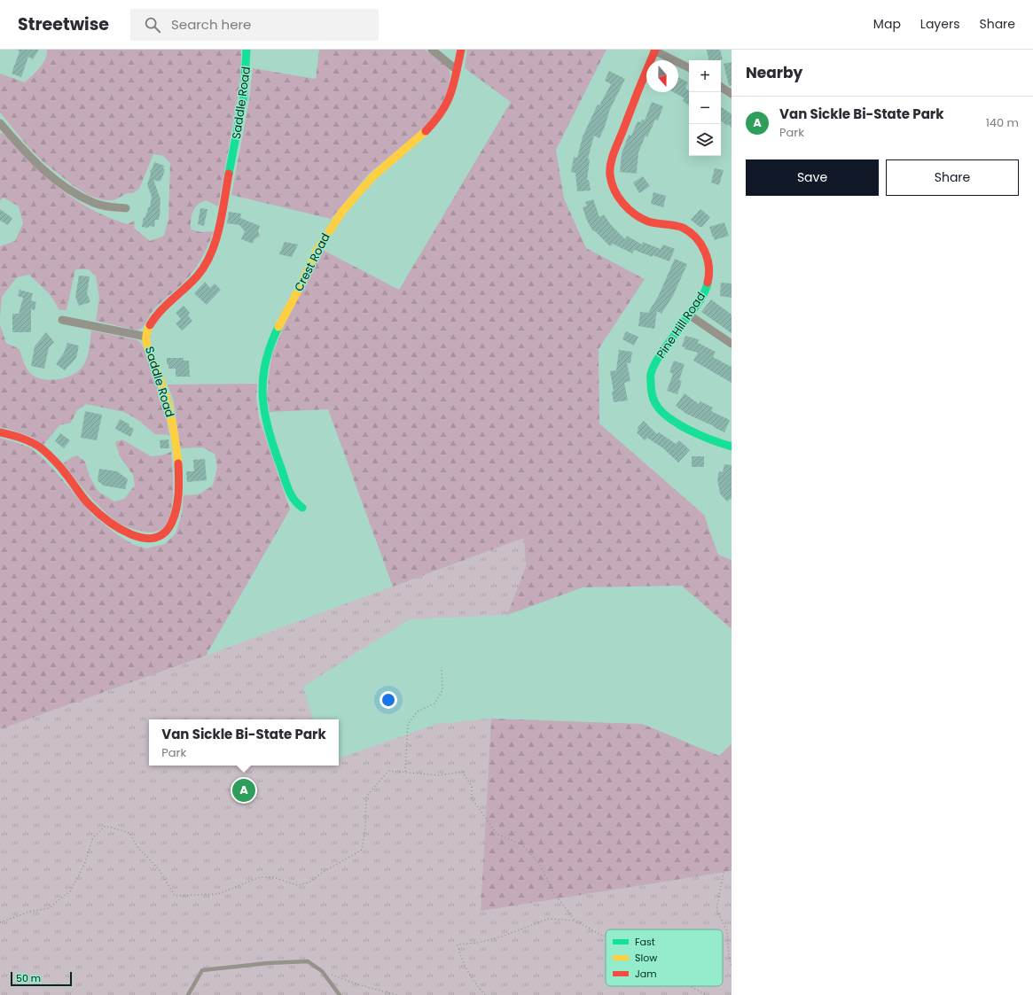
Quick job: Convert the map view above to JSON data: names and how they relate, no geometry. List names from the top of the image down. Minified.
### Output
{"streets":{"street":["Saddle Road","Crest Road","Pine Hill Road"]},"legend":["Fast","Slow","Jam"],"scale_bar":"50 m","north":"bottom","page":{"header":"Streetwise","search":"Search here","nav":["Map","Layers","Share"],"heading":"Nearby","map_buttons":["+","−"],"list":[{"mark":"A","name":"Van Sickle Bi-State Park","note":"Park","value":"140 m"}],"buttons":["Save","Share"],"popup":["Van Sickle Bi-State Park","Park"],"pins":"A","scale":"50 m"}}
